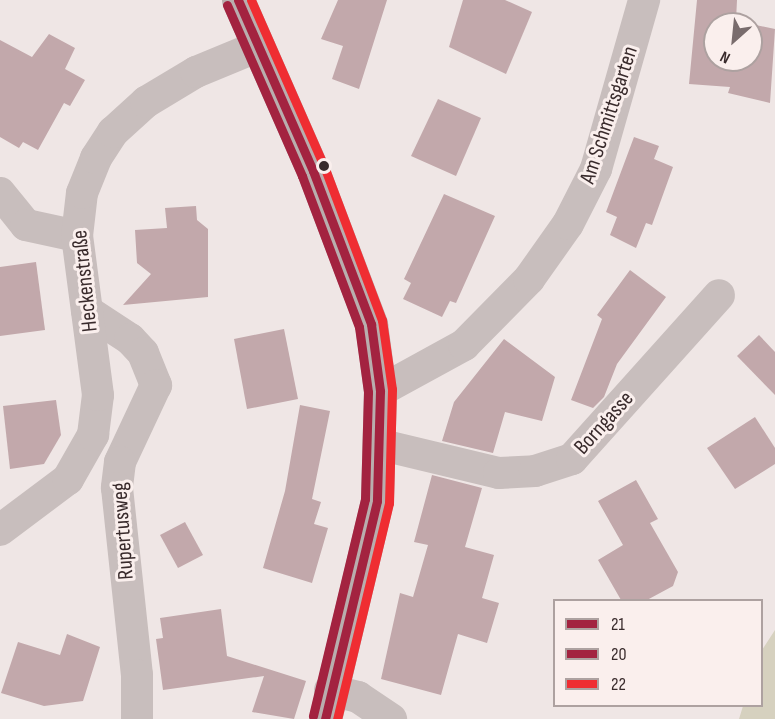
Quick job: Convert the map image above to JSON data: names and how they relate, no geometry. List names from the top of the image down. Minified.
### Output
{"streets":{"street":["Am Schmittsgarten","Heckenstraße","Borngasse","Rupertusweg"]},"crossings":[["Heckenstraße","Rupertusweg"]],"lines":["transit line 21","transit line 22","transit line 20"],"legend":["21","20","22"],"north":"bottom left"}
